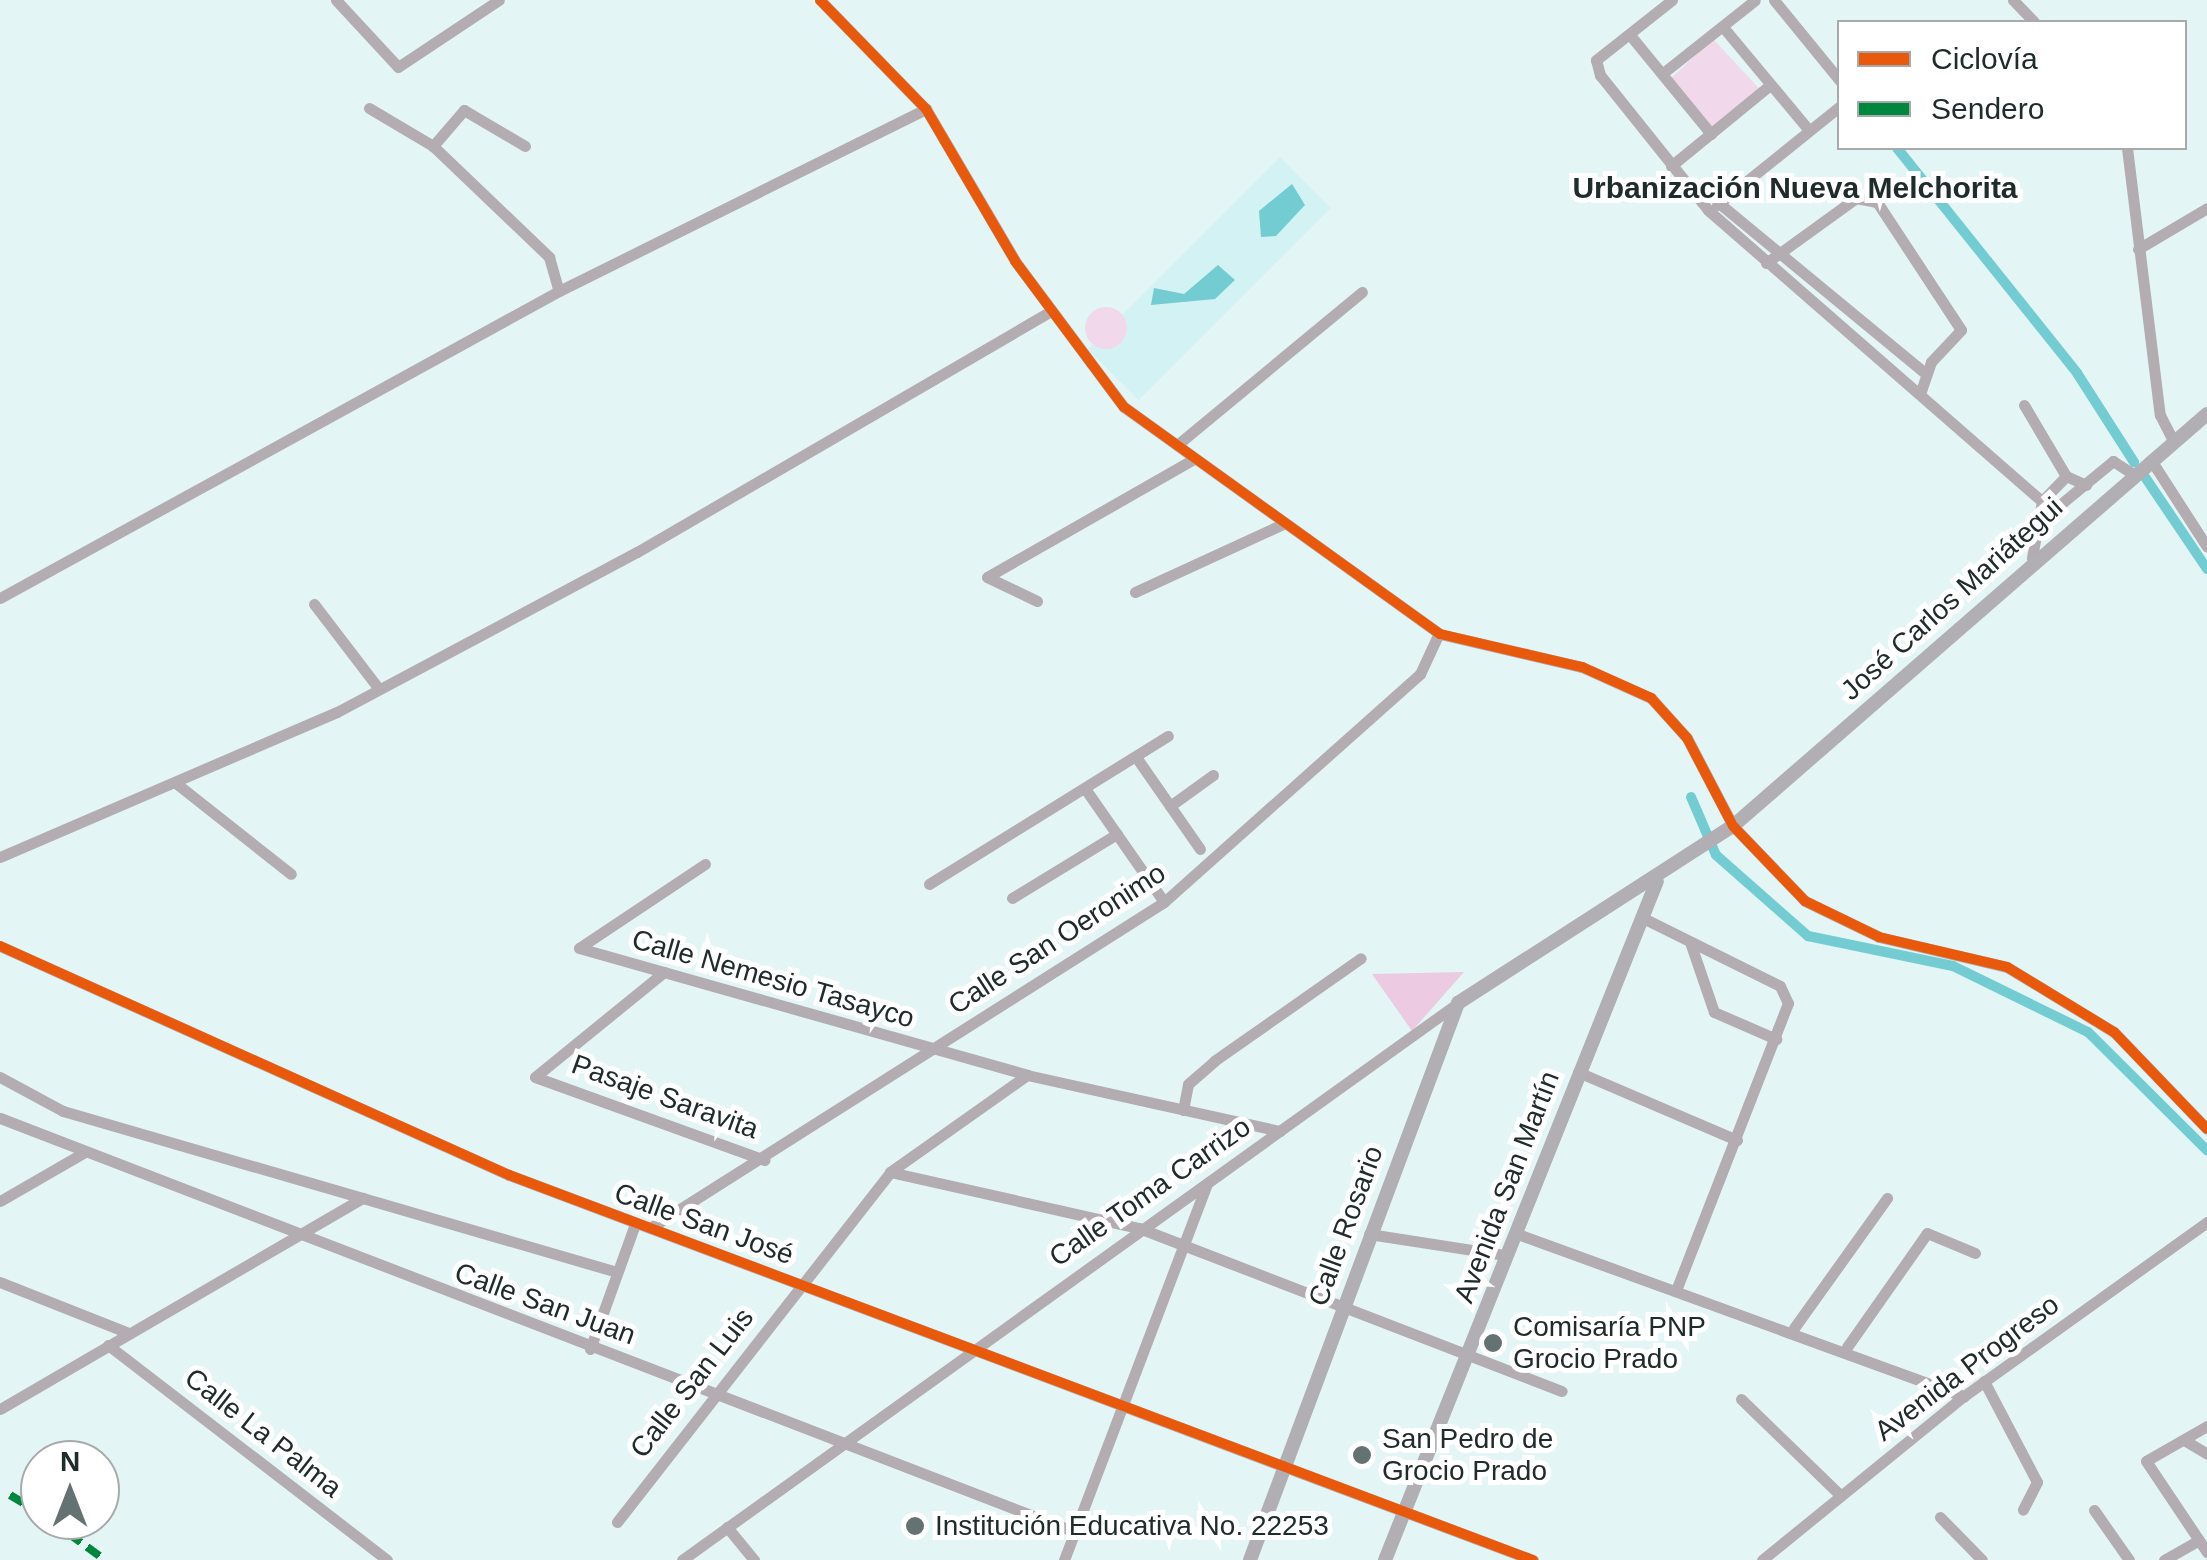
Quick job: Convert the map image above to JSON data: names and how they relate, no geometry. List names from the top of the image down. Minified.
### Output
{"streets":{"main road":["José Carlos Mariátegui","Avenida San Martín","Calle Toma Carrizo","Calle Rosario"],"street":["Calle San Oeronimo","Calle Nemesio Tasayco","Pasaje Saravita","Calle San José","Calle San Juan","Avenida Progreso","Calle San Luis","Calle La Palma"]},"crossings":[["José Carlos Mariátegui","Calle Toma Carrizo"],["Calle San Oeronimo","Calle Nemesio Tasayco"],["Calle San Oeronimo","Pasaje Saravita"],["Calle San Oeronimo","Calle San José"],["Calle Nemesio Tasayco","Pasaje Saravita"],["Calle Nemesio Tasayco","Calle Toma Carrizo"],["Calle Nemesio Tasayco","Calle San Luis"],["Avenida San Martín","Calle Toma Carrizo"],["Avenida San Martín","Calle San José"],["Calle Toma Carrizo","Calle San José"],["Calle Toma Carrizo","Calle Rosario"],["Calle Toma Carrizo","Calle San Juan"],["Calle San José","Calle Rosario"],["Calle San José","Calle San Luis"],["Calle San Juan","Calle San Luis"]],"districts":["Urbanización Nueva Melchorita"],"places":["Comisaría PNP Grocio Prado","San Pedro de Grocio Prado","Institución Educativa No. 22253"],"legend":["Ciclovía","Sendero"],"north":"top"}
